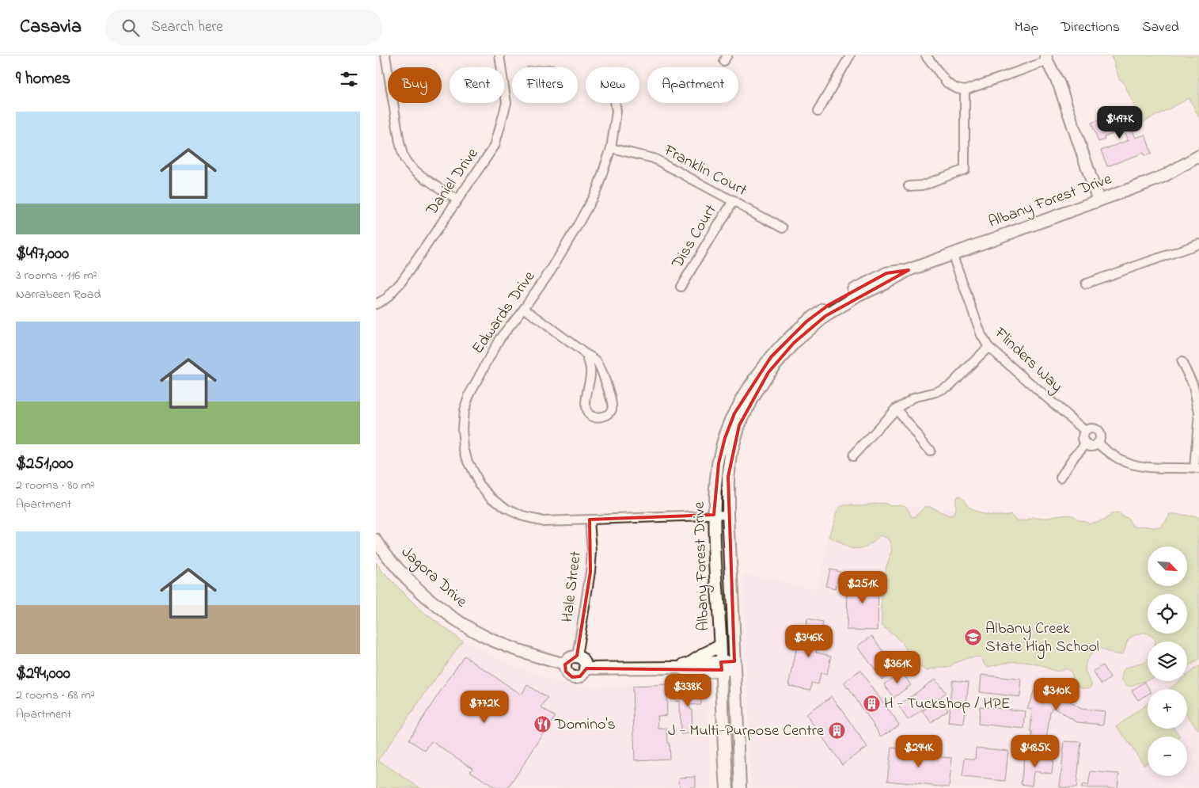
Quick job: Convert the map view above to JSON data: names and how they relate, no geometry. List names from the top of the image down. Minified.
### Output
{"streets":{"street":["Franklin Court","Daniel Drive","Albany Forest Drive","Diss Court","Edwards Drive","Flinders Way","Jagora Drive","Hale Street"]},"crossings":[["Franklin Court","Diss Court"],["Franklin Court","Edwards Drive"],["Albany Forest Drive","Edwards Drive"],["Albany Forest Drive","Flinders Way"],["Edwards Drive","Hale Street"],["Jagora Drive","Hale Street"]],"places":{"school or university":["Albany Creek State High School"],"building":["H - Tuckshop / HPE","J - Multi-Purpose Centre"],"restaurant":["Domino's"]},"north":"bottom right","page":{"header":"Casavia","search":"Search here","nav":["Map","Directions","Saved"],"heading":"9 homes","chip":["Buy","Rent","Filters","New","Apartment"],"list":[{"name":"$497,000","note":"3 rooms · 116 m² · Narrabeen Road"},{"name":"$251,000","note":"2 rooms · 80 m² · Apartment"},{"name":"$294,000","note":"2 rooms · 68 m² · Apartment"}],"price":["$497K","$251K","$346K","$361K","$338K","$310K","$772K","$294K","$485K"],"map_buttons":["+","−"]}}
